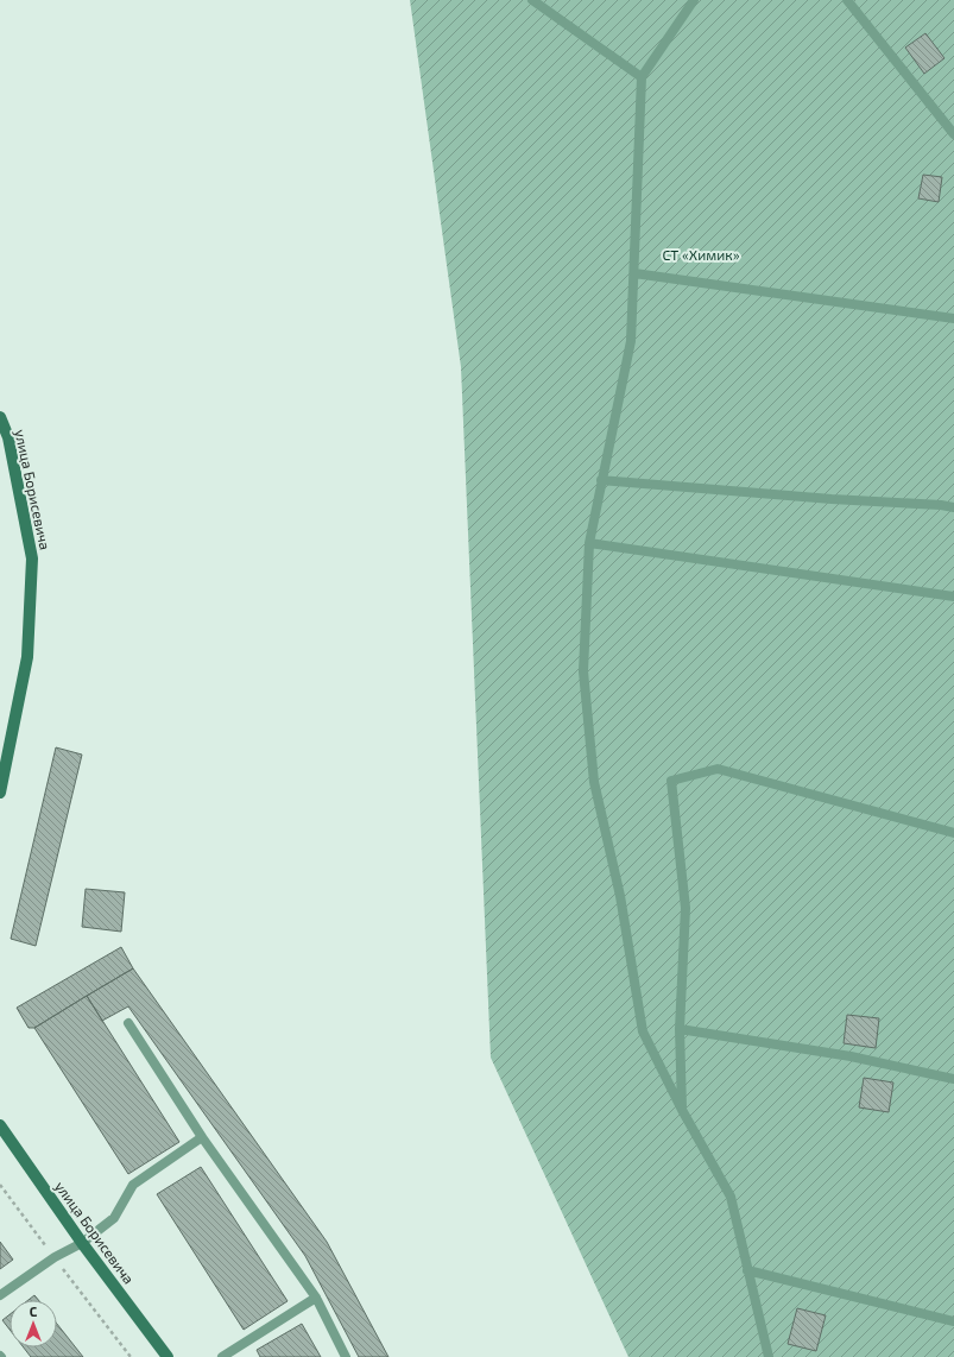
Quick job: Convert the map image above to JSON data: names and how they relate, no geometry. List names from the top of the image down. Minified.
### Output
{"streets":{"street":["улица Борисевича"]},"parks":["СТ «Химик»"],"north":"top"}
